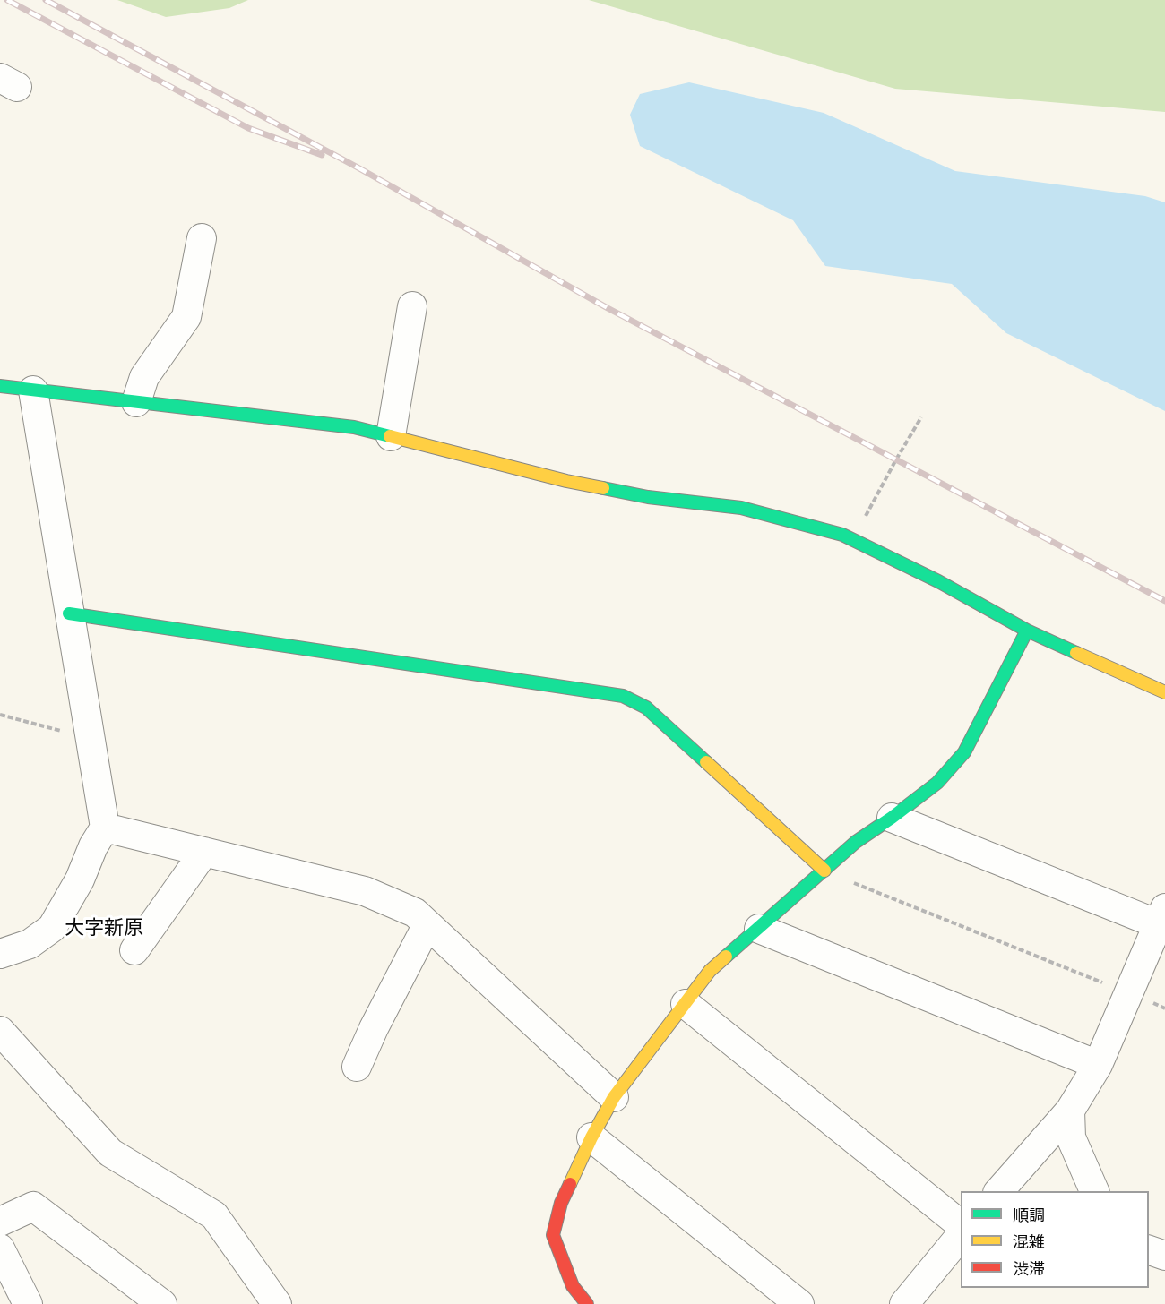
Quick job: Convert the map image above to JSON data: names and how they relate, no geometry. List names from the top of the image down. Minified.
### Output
{"districts":["大字新原"],"legend":["順調","混雑","渋滞"]}
